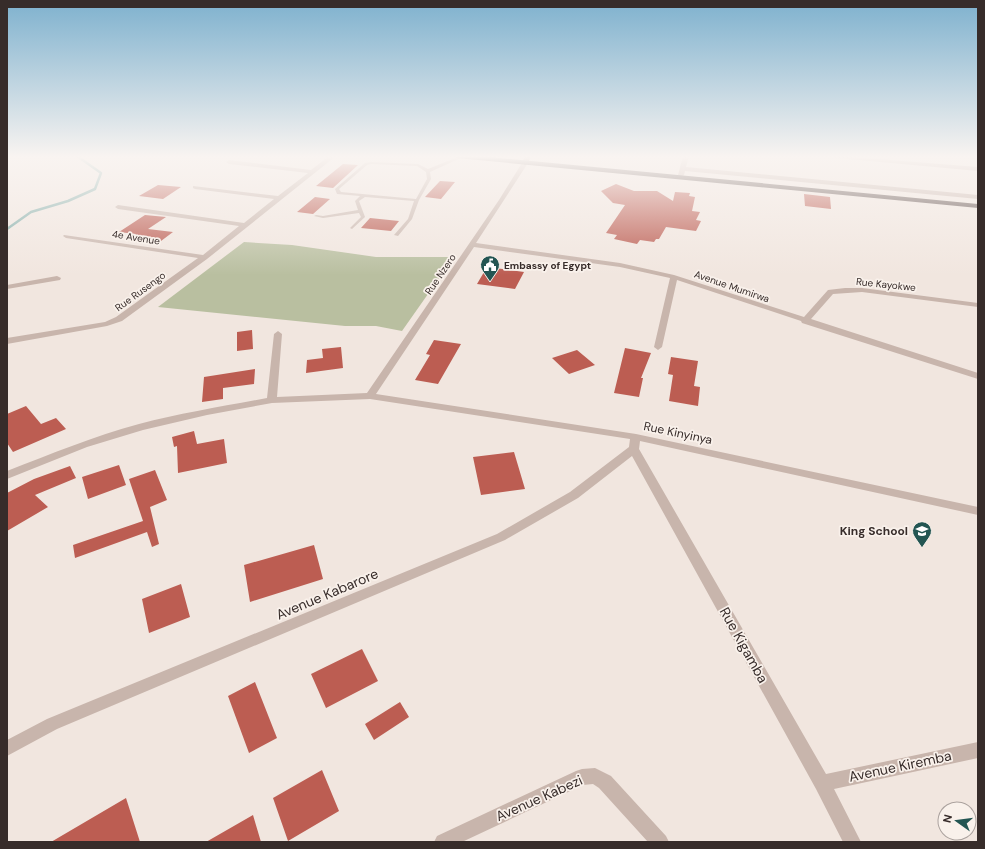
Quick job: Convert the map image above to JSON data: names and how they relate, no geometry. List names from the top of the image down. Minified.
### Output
{"streets":{"street":["4e Avenue","Rue Nzero","Rue Kayokwe","Avenue Mumirwa","Rue Rusengo","Rue Kinyinya","Avenue Kabarore","Rue Kigamba","Avenue Kiremba","Avenue Kabezi"]},"crossings":[["4e Avenue","Rue Rusengo"],["Rue Nzero","Avenue Mumirwa"],["Rue Nzero","Rue Kinyinya"],["Rue Kayokwe","Avenue Mumirwa"],["Rue Kinyinya","Avenue Kabarore"],["Rue Kinyinya","Rue Kigamba"],["Avenue Kabarore","Rue Kigamba"],["Rue Kigamba","Avenue Kiremba"]],"places":{"public building":["Embassy of Egypt"],"school or university":["King School"]},"north":"left"}
